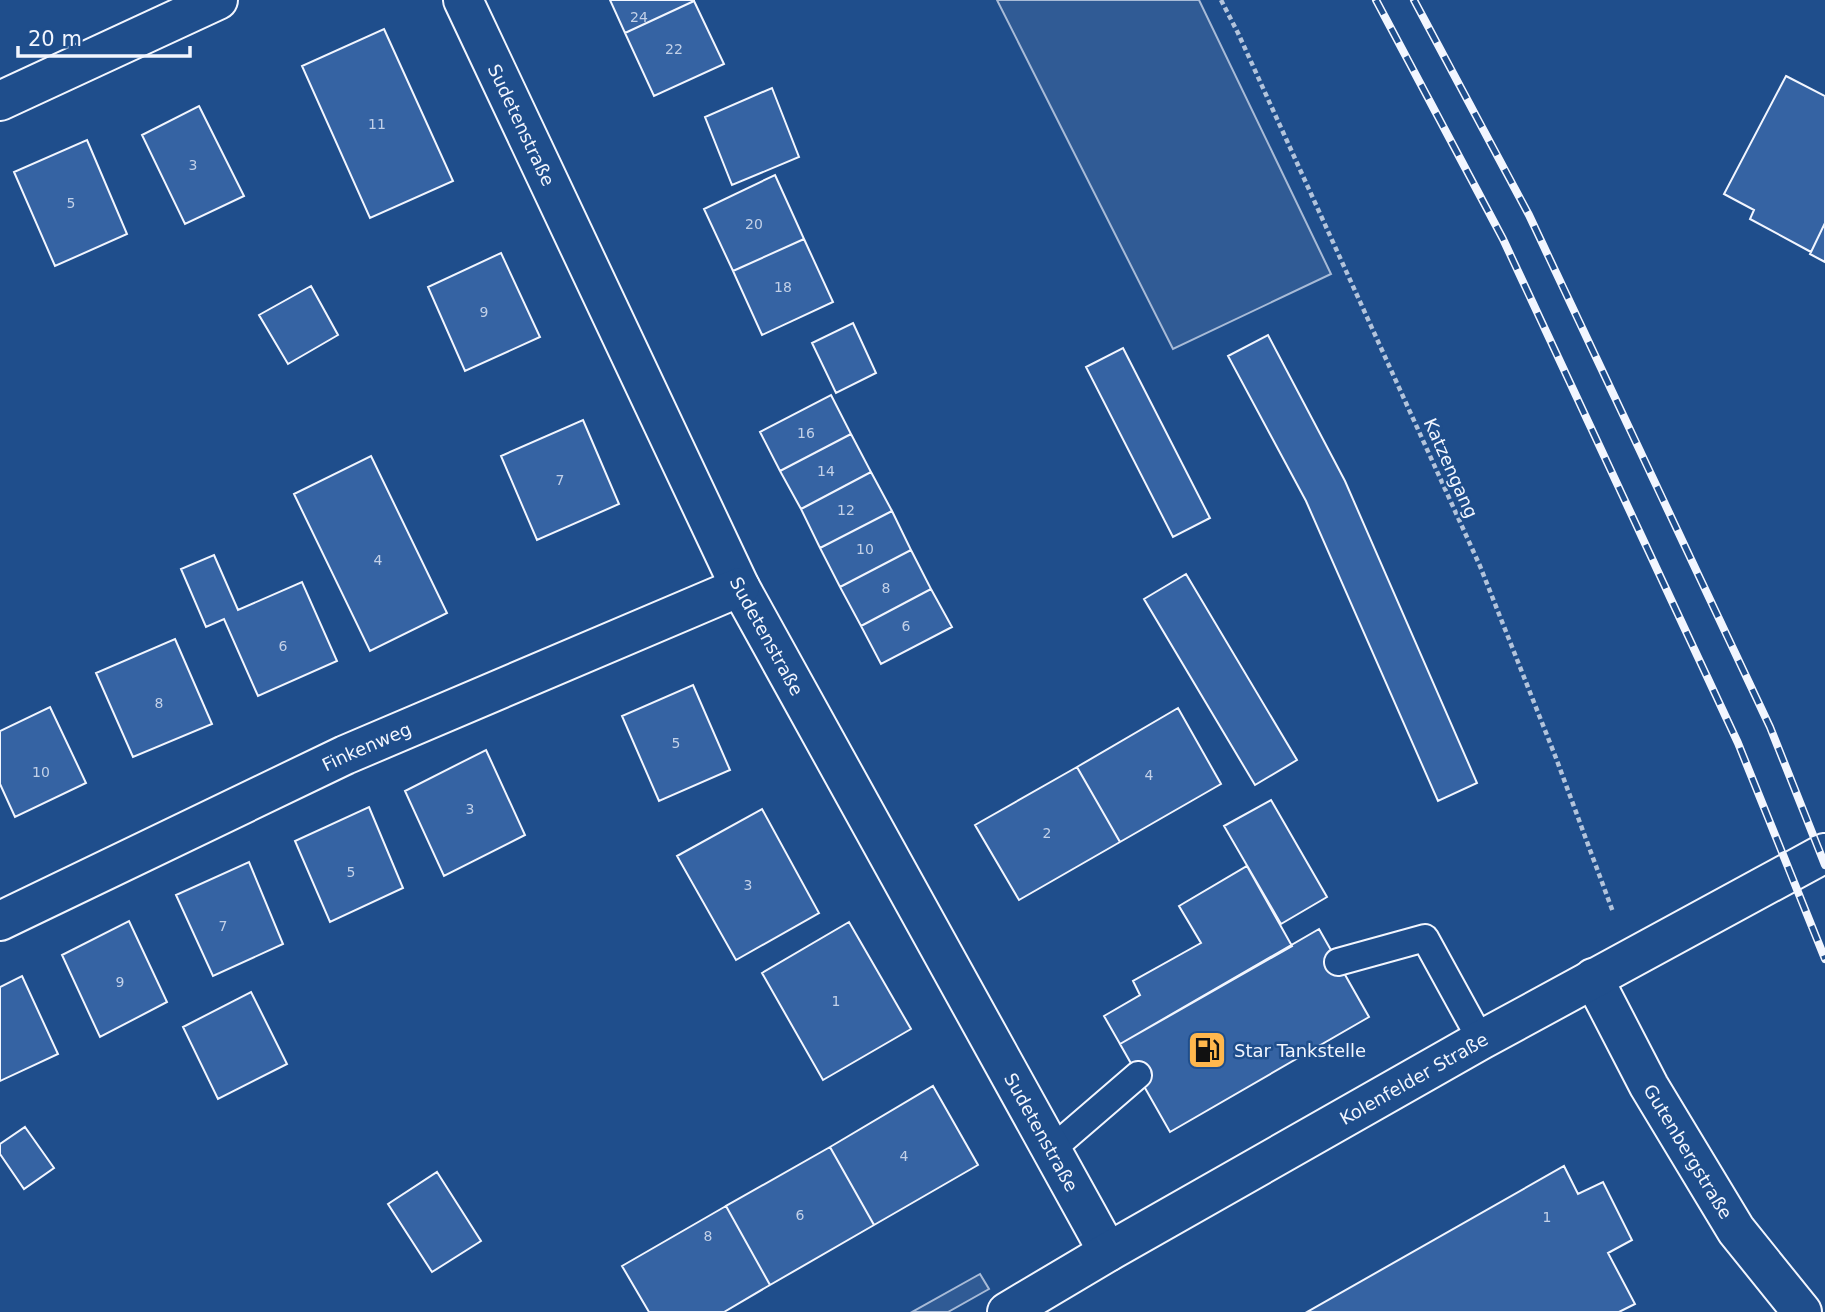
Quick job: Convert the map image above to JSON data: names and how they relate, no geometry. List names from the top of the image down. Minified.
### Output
{"streets":{"street":["Sudetenstraße","Finkenweg","Kolenfelder Straße","Gutenbergstraße"],"path":["Katzengang"]},"crossings":[["Sudetenstraße","Finkenweg"],["Sudetenstraße","Kolenfelder Straße"],["Katzengang","Kolenfelder Straße"],["Kolenfelder Straße","Gutenbergstraße"]],"places":{"fuel station":["Star Tankstelle"]},"house_numbers":["24","22","11","3","5","20","18","9","16","14","7","12","10","4","8","6","6","8","5","10","4","3","2","5","3","7","9","1","4","6","1","8"],"scale_bar":"20 m"}
